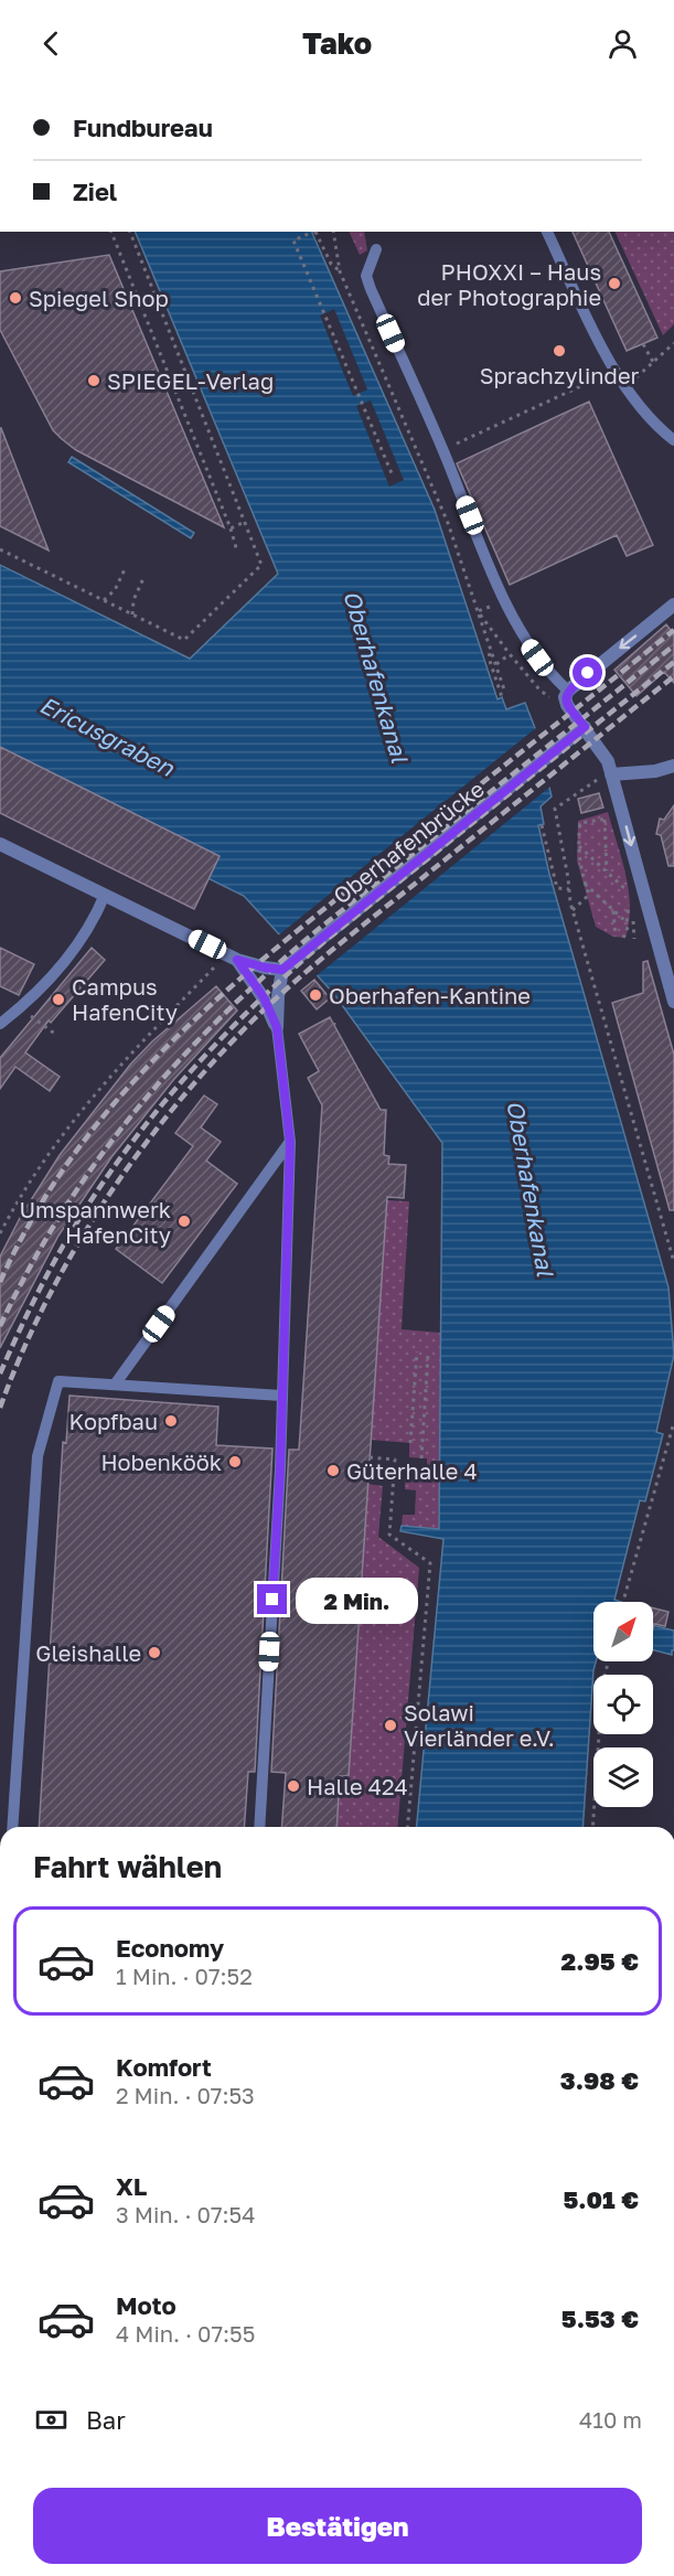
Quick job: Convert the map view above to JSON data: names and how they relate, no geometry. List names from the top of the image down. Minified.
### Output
{"streets":{"street":["Oberhafenbrücke"]},"water":["Oberhafenkanal","Ericusgraben"],"places":["PHOXXI – Haus der Photographie","Spiegel Shop","Sprachzylinder","SPIEGEL-Verlag","Oberhafen-Kantine","Campus HafenCity","Umspannwerk HafenCity","Kopfbau","Hobenköök","Güterhalle 4","Gleishalle","Solawi Vierländer e.V.","Halle 424"],"north":"top right","page":{"header":"Tako","banner":["Fundbureau","Ziel"],"bubble":"2 Min.","heading":"Fahrt wählen","list":[{"name":"Economy","note":"1 Min. · 07:52","value":"2.95 €"},{"name":"Komfort","note":"2 Min. · 07:53","value":"3.98 €"},{"name":"XL","note":"3 Min. · 07:54","value":"5.01 €"},{"name":"Moto","note":"4 Min. · 07:55","value":"5.53 €"}],"pay":["Bar","410 m"],"buttons":"Bestätigen"}}
